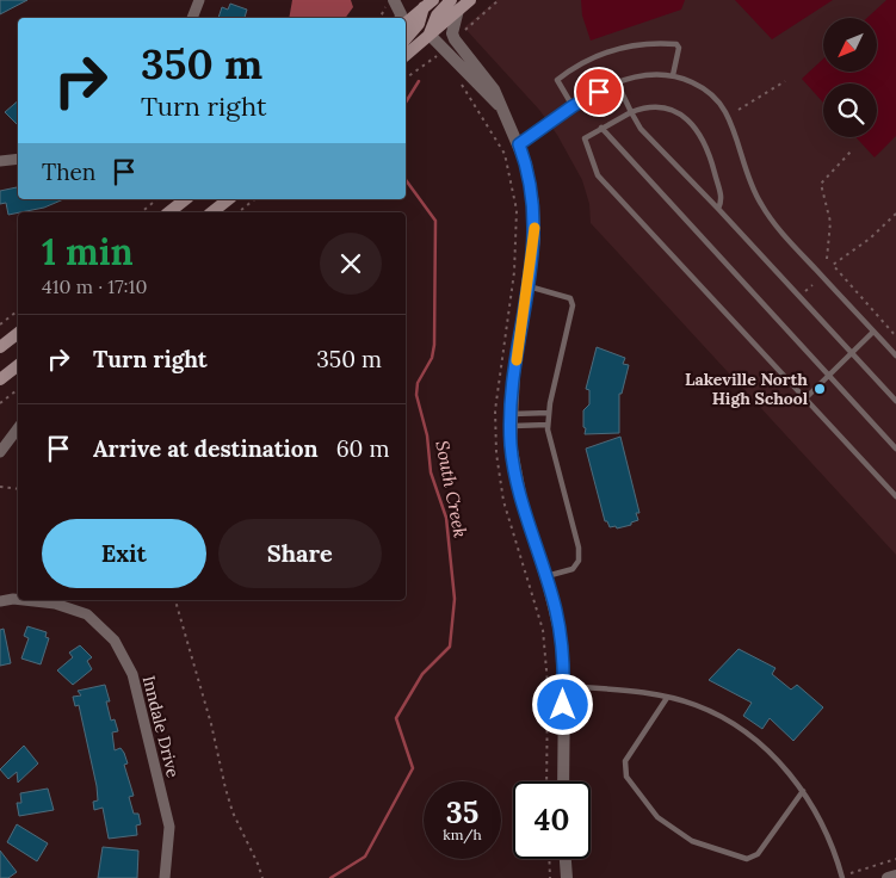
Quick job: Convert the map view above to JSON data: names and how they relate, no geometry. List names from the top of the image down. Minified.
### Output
{"streets":{"street":["Inndale Drive"]},"water":["South Creek"],"places":["Lakeville North High School"],"north":"bottom left","page":{"turn":["350 m","Turn right"],"then":"Then","heading":["1 min","410 m · 17:10"],"list":[{"name":"Turn right","value":"350 m"},{"name":"Arrive at destination","value":"60 m"}],"buttons":["Exit","Share"],"speed":"35 km/h","limit":"40"}}
